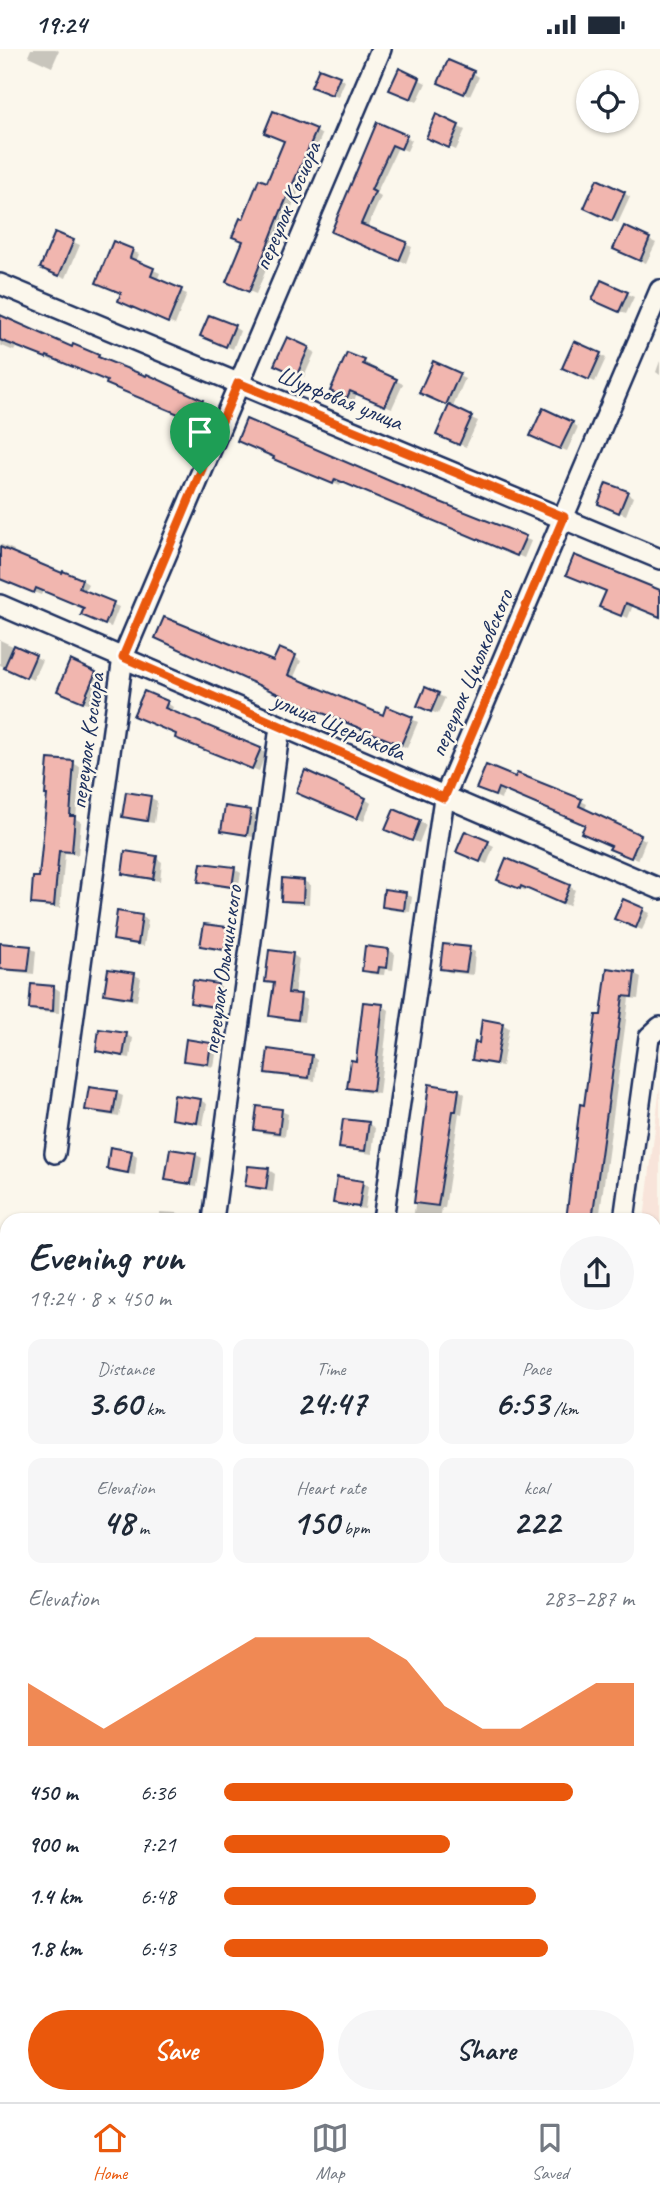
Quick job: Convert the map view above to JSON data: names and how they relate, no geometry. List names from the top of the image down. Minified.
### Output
{"streets":{"street":["переулок Косиора","Шурфовая улица","переулок Циолковского","улица Щербакова","переулок Ольминского"]},"crossings":[["переулок Косиора","Шурфовая улица"],["переулок Косиора","улица Щербакова"],["Шурфовая улица","переулок Циолковского"],["переулок Циолковского","улица Щербакова"],["улица Щербакова","переулок Ольминского"]],"page":{"status":"19:24","heading":["Evening run","19:24 · 8 × 450 m"],"stats":[["Distance","3.60 km"],["Time","24:47"],["Pace","6:53 /km"],["Elevation","48 m"],["Heart rate","150 bpm"],["kcal","222"]],"chart":["Elevation","283–287 m"],"list":[{"name":"450 m","note":"6:36"},{"name":"900 m","note":"7:21"},{"name":"1.4 km","note":"6:48"},{"name":"1.8 km","note":"6:43"}],"buttons":["Save","Share"],"tabs":["Home","Map","Saved"]}}
